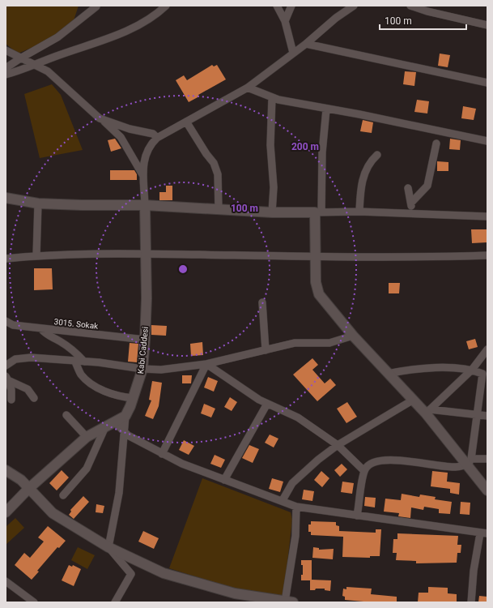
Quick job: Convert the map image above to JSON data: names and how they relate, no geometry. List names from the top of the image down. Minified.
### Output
{"streets":{"street":["3015. Sokak","Kabi Caddesi"]},"crossings":[["3015. Sokak","Kabi Caddesi"]],"scale_bar":"100 m","rings":["200 m","100 m"]}
